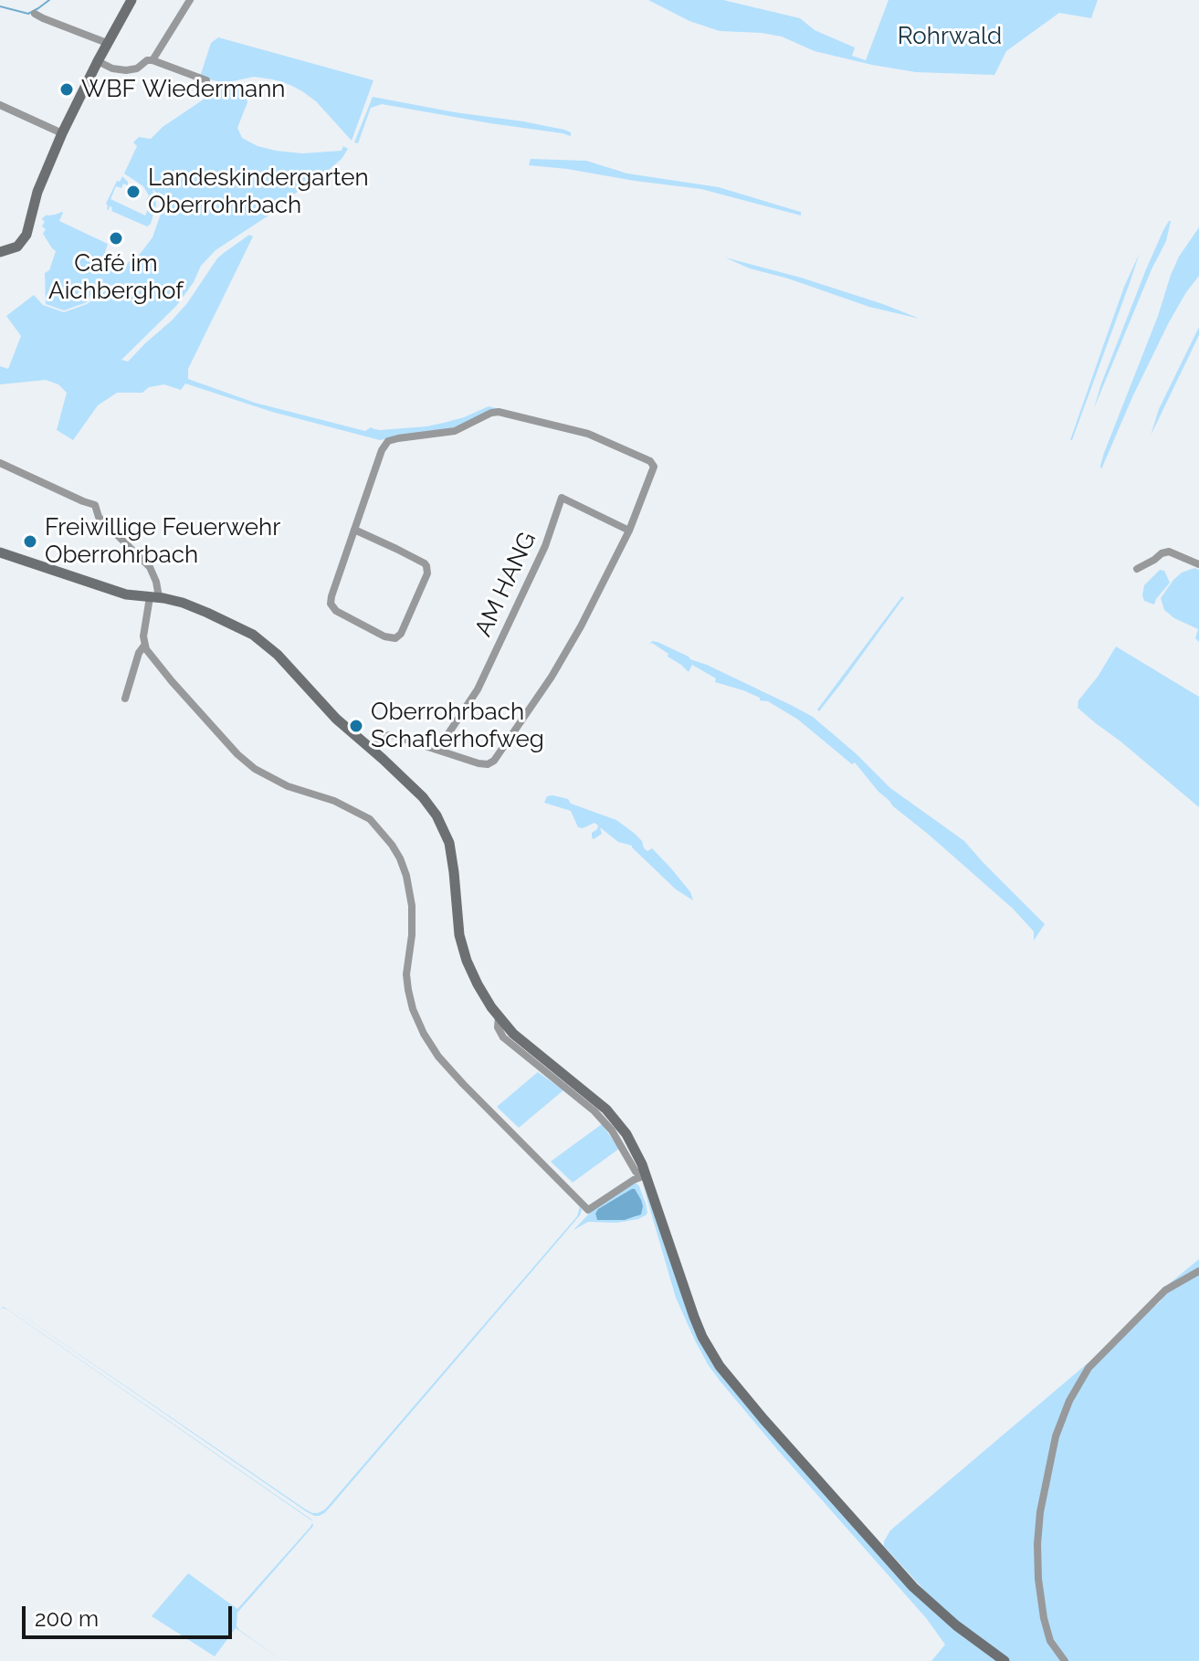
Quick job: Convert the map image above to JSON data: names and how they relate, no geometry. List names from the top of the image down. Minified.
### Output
{"streets":{"street":["AM HANG"]},"parks":["Rohrwald"],"places":["WBF Wiedermann","Landeskindergarten Oberrohrbach","Café im Aichberghof","Freiwillige Feuerwehr Oberrohrbach","Oberrohrbach Schaflerhofweg"],"scale_bar":"200 m"}
